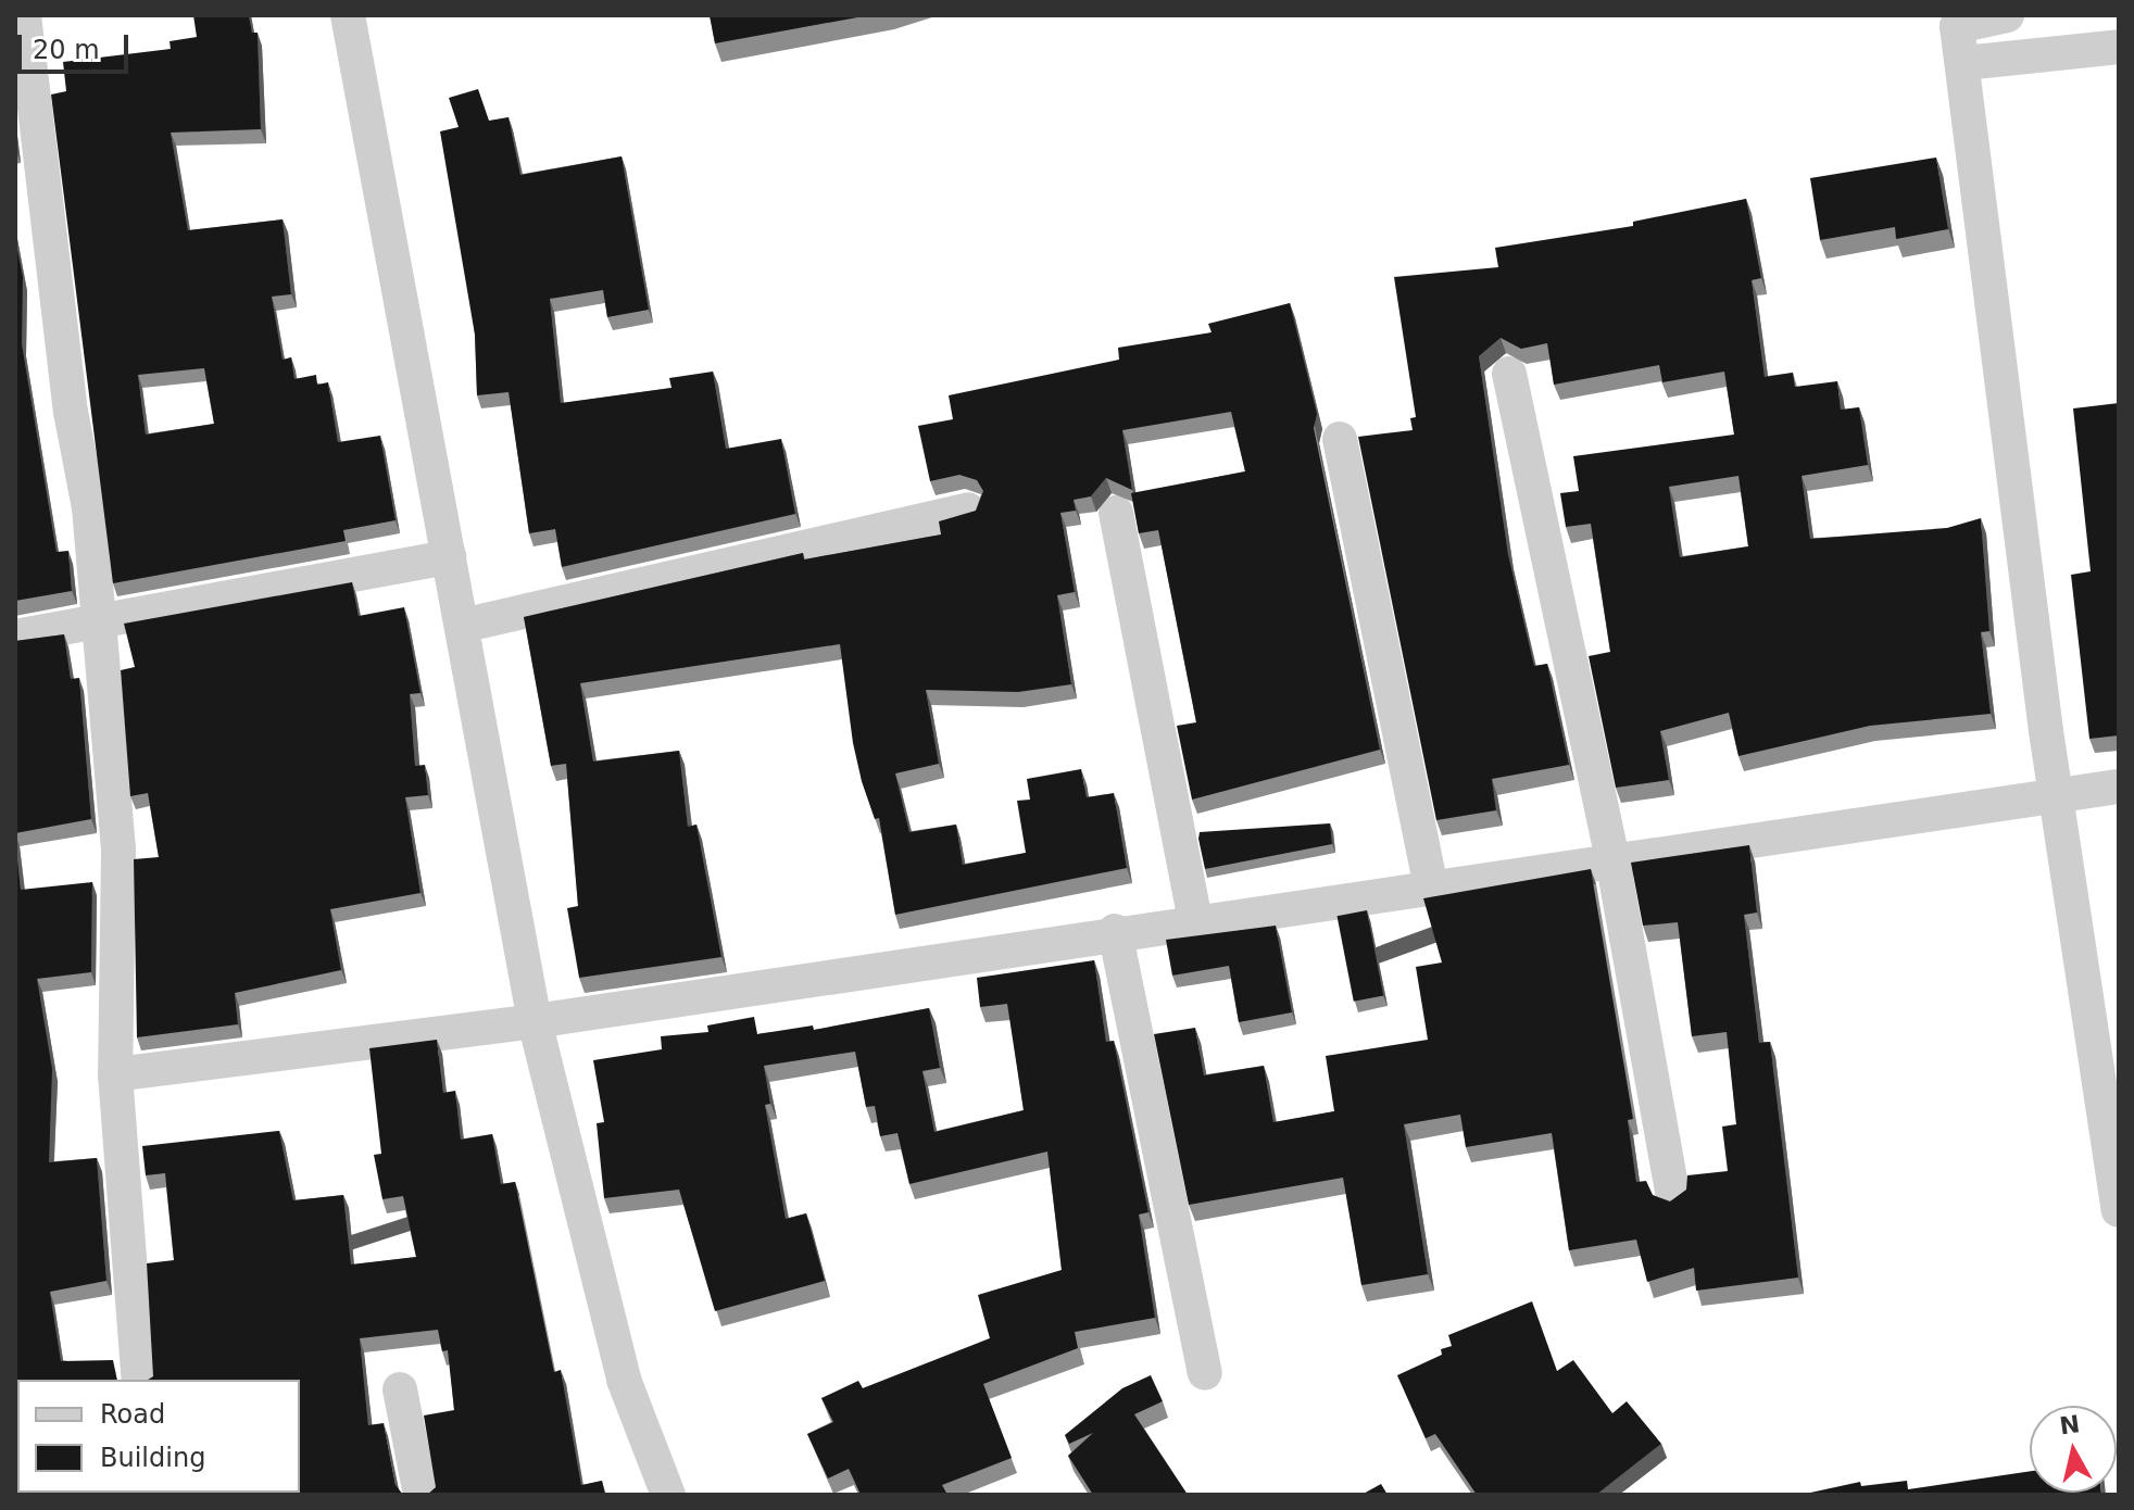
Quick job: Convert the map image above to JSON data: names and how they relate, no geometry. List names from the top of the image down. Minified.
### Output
{"legend":["Road","Building"],"scale_bar":"20 m","north":"top"}
